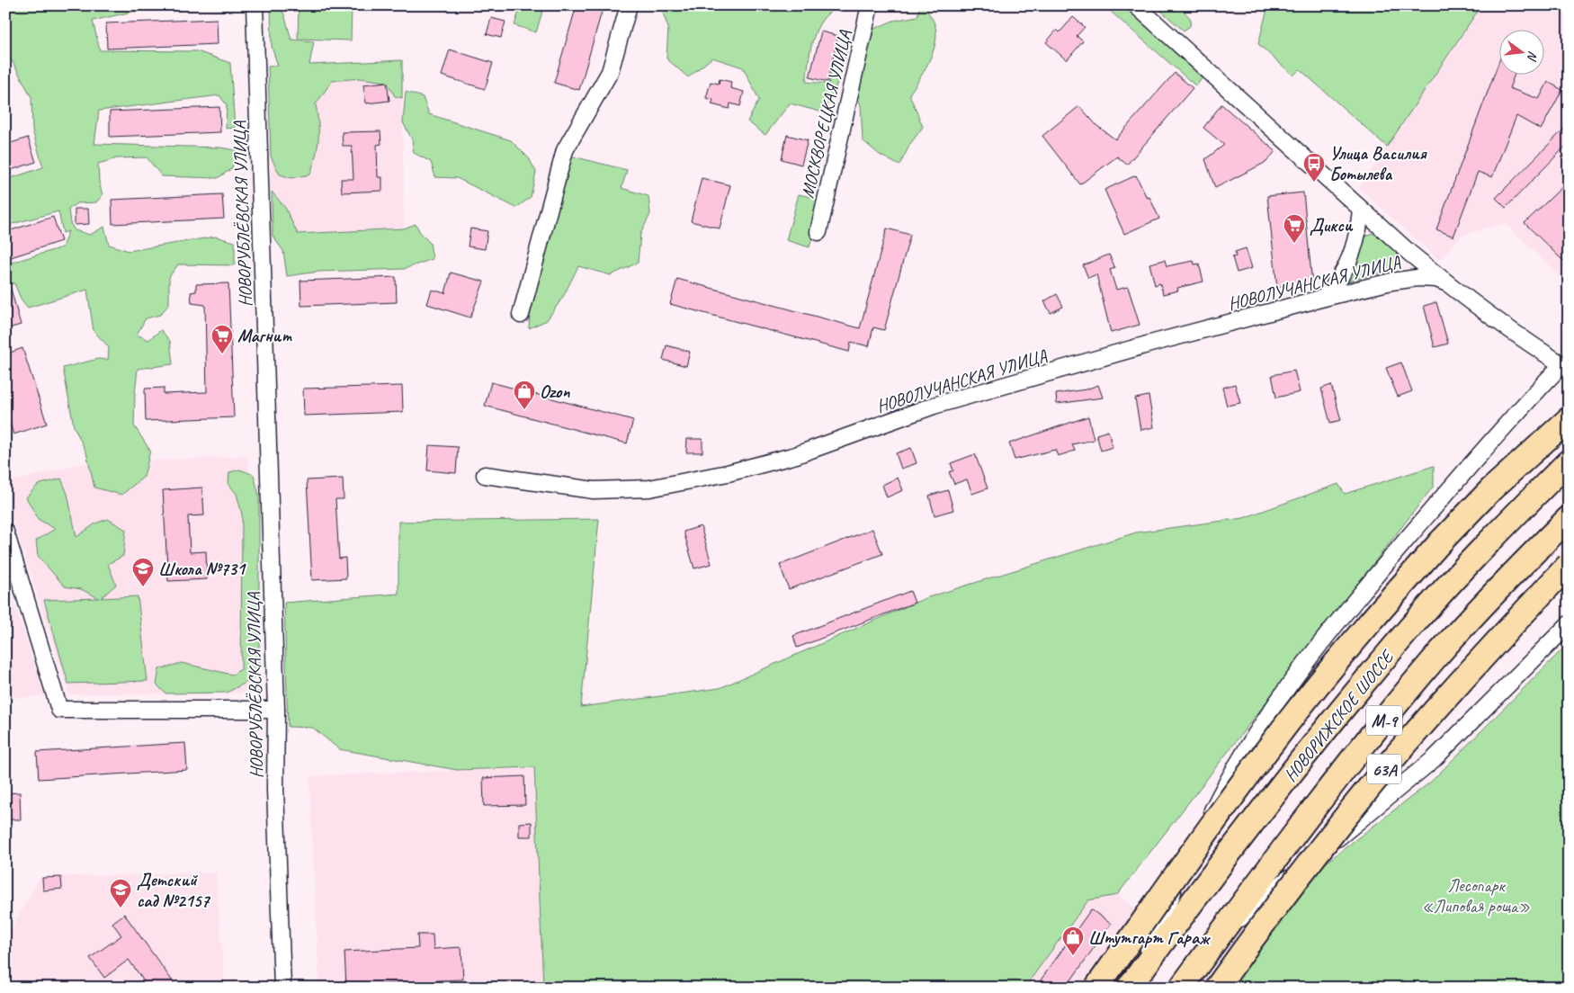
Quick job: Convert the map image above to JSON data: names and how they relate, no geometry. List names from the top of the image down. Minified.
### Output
{"streets":{"highway":["НОВОРИЖСКОЕ ШОССЕ","М-9","63A"],"street":["МОСКВОРЕЦКАЯ УЛИЦА","НОВОРУБЛЁВСКАЯ УЛИЦА","НОВОЛУЧАНСКАЯ УЛИЦА"]},"parks":["Лесопарк «Липовая роща»"],"places":{"bus stop":["Улица Василия Ботылева"],"supermarket":["Дикси","Магнит"],"shop":["Ozon","Штутгарт Гараж"],"school or university":["Школа №731","Детский сад №2157"]},"north":"right"}
